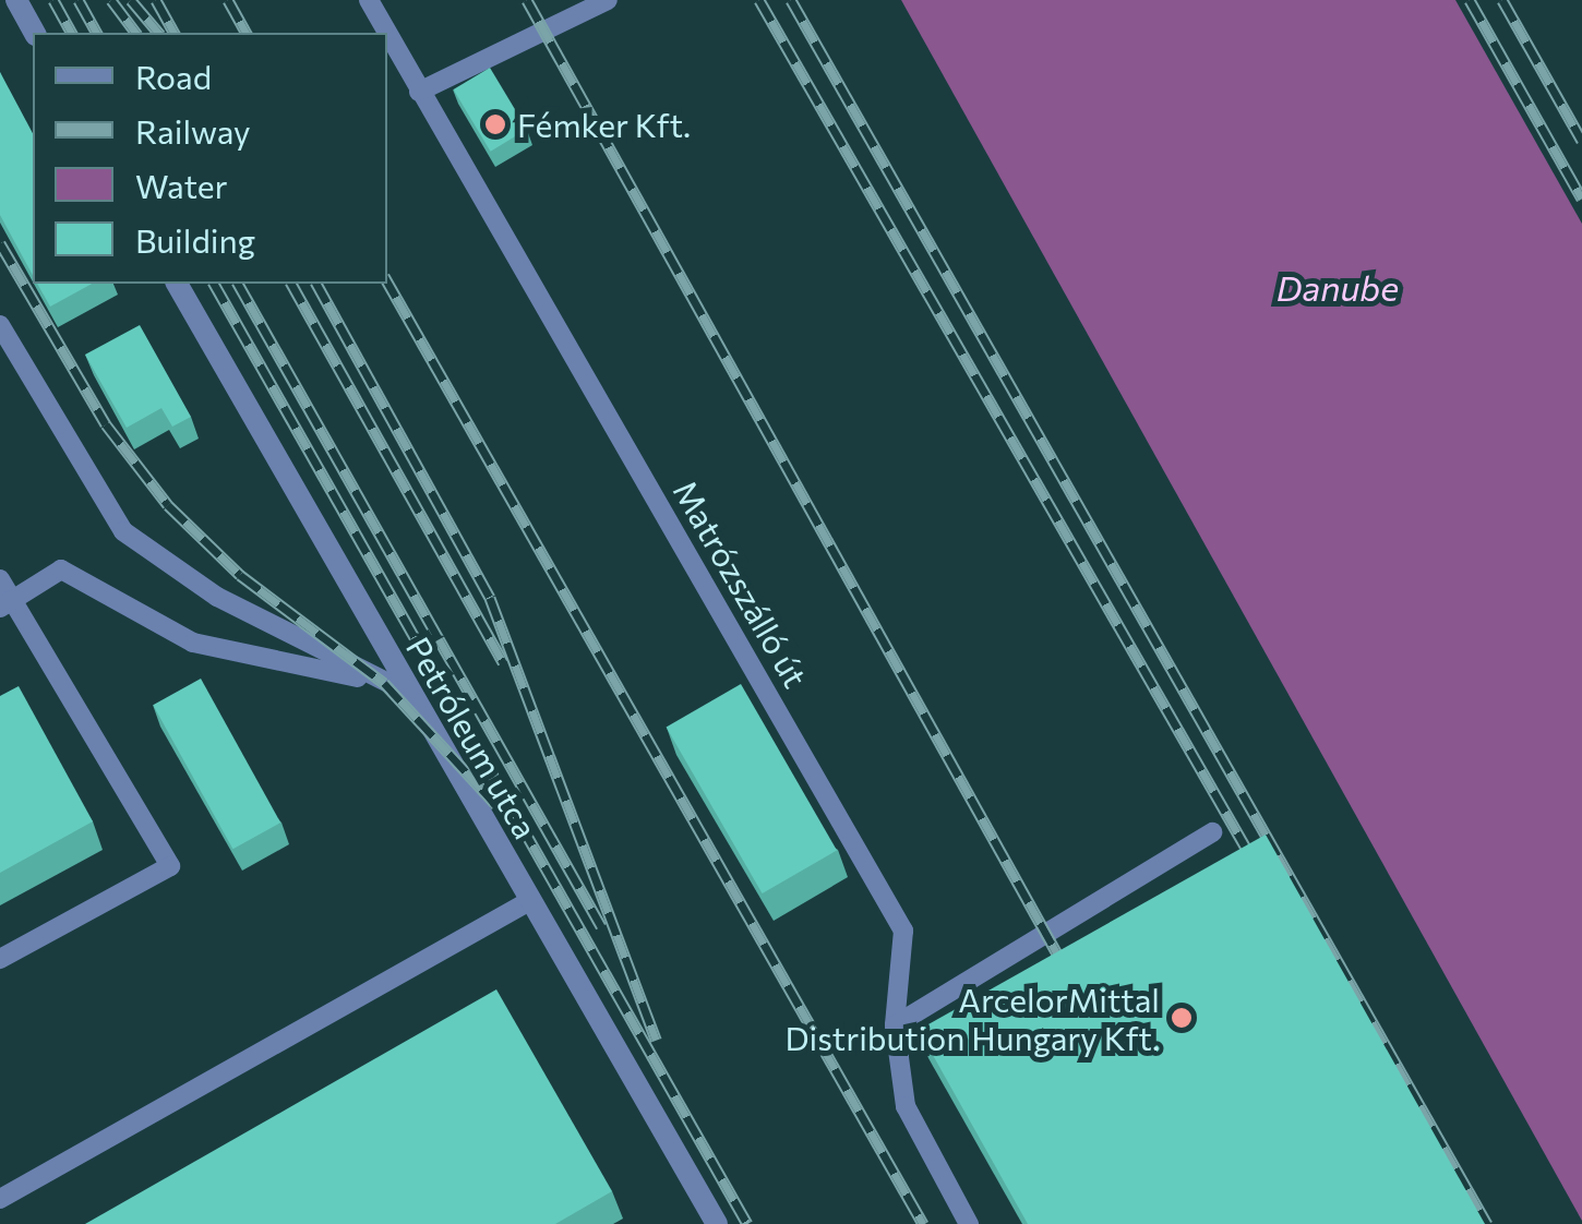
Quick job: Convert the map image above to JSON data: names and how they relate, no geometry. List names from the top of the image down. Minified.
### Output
{"streets":{"street":["Petróleum utca"],"lane":["Matrózszálló út"]},"water":["Danube"],"places":["Fémker Kft.","ArcelorMittal Distribution Hungary Kft."],"legend":["Road","Railway","Water","Building"]}
